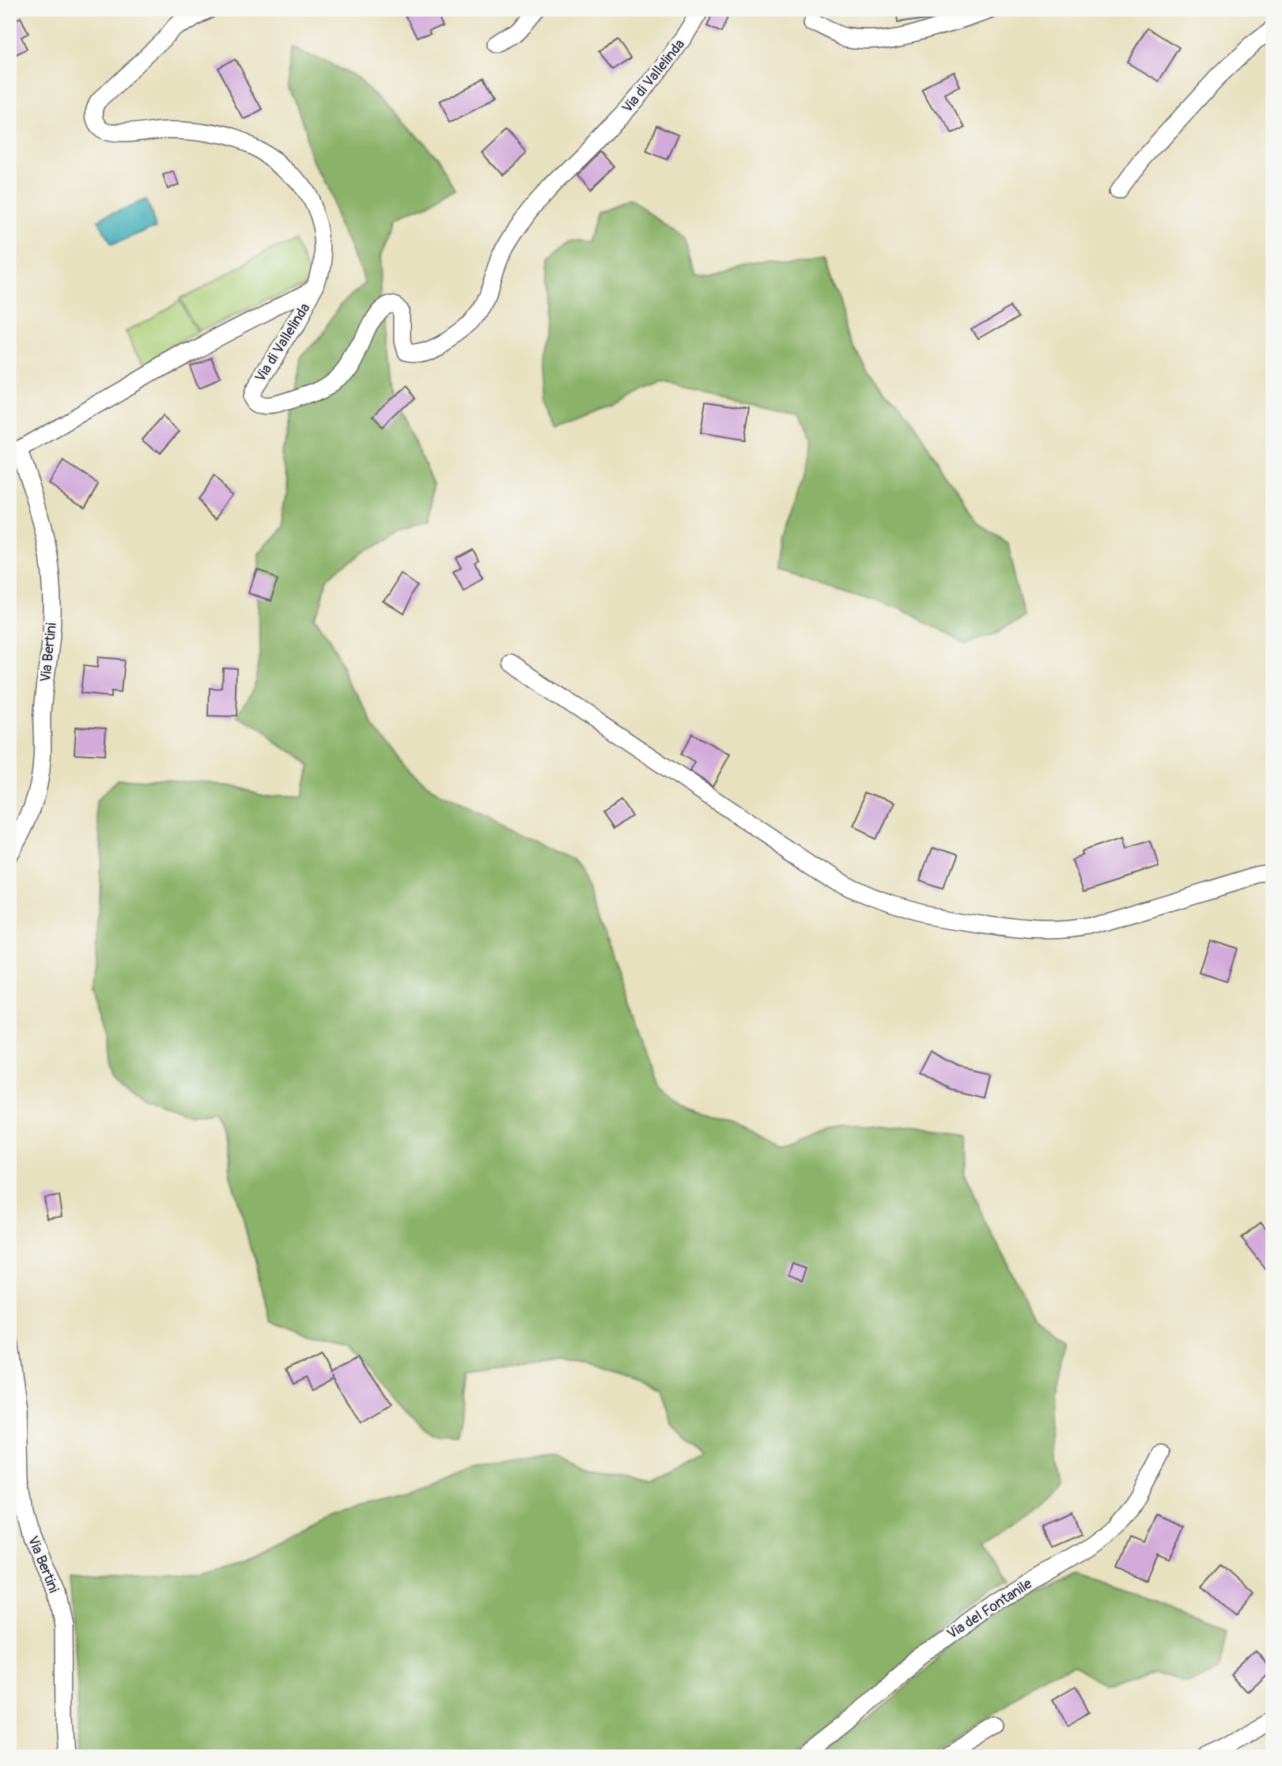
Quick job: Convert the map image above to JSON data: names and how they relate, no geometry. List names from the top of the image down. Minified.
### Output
{"streets":{"street":["Via di Vallelinda","Via Bertini","Via del Fontanile"]},"crossings":[["Via di Vallelinda","Via Bertini"]]}
